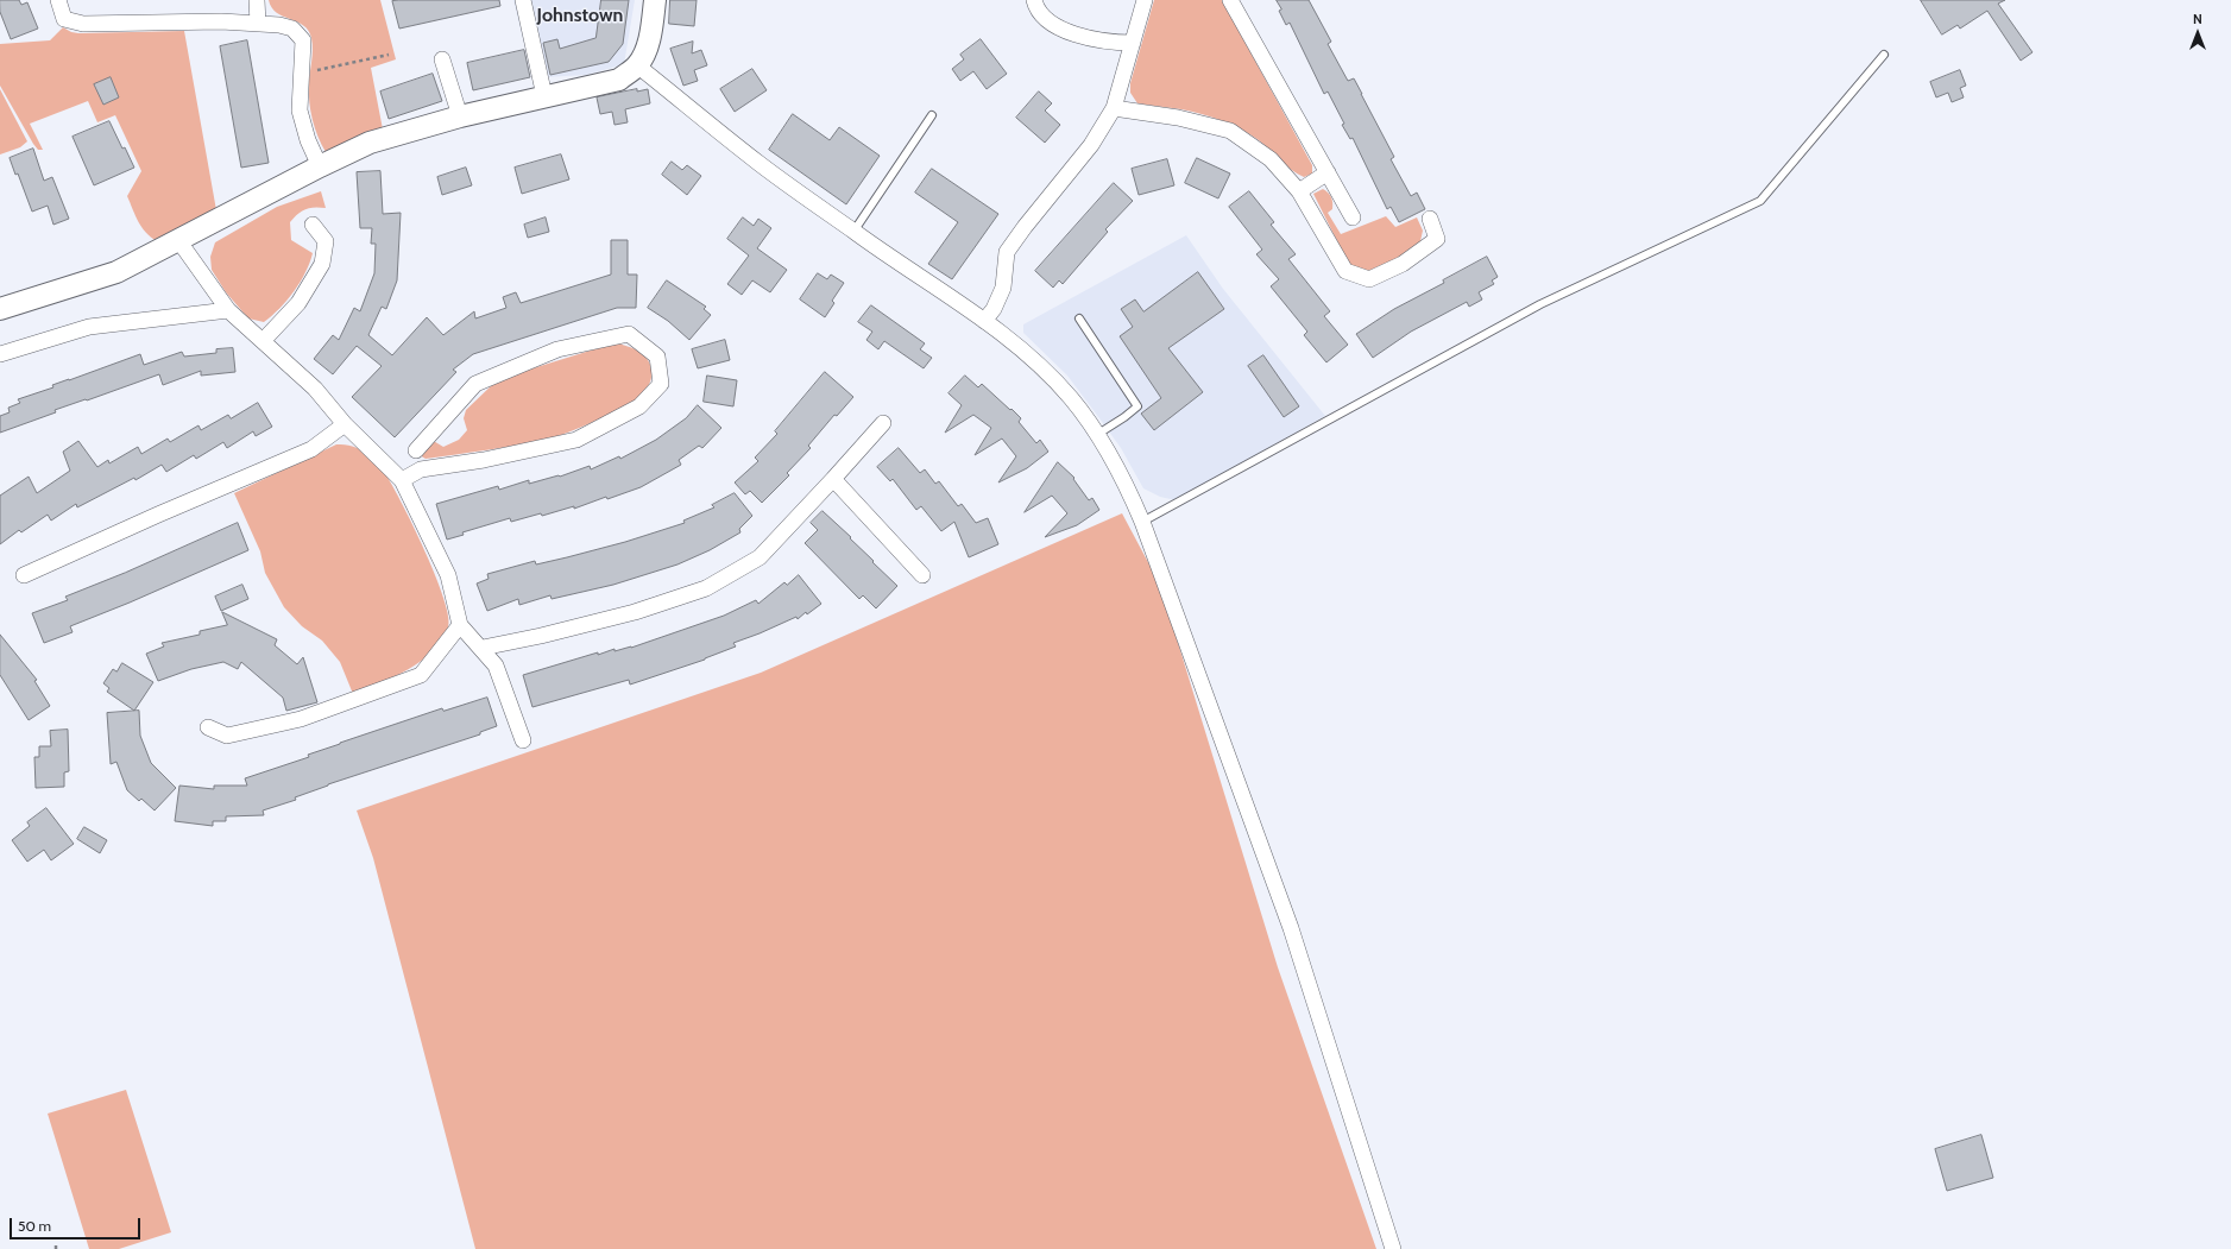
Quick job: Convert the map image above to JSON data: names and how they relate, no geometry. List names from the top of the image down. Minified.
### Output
{"districts":["Johnstown"],"scale_bar":"50 m","north":"top"}
